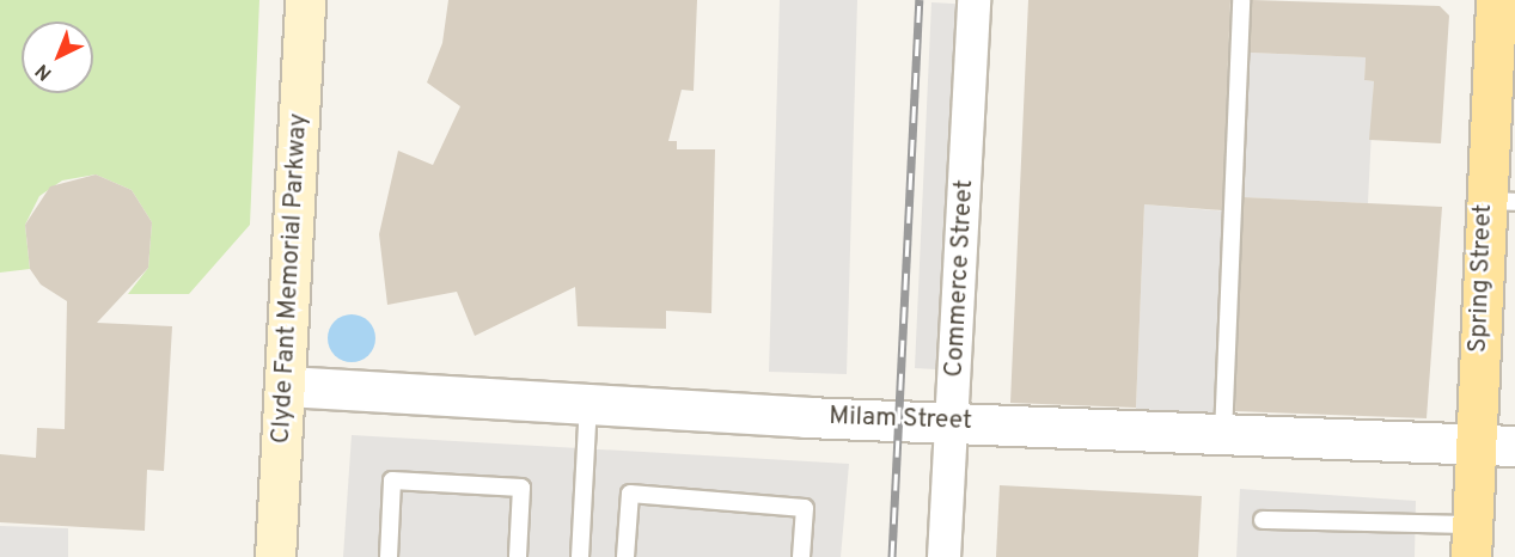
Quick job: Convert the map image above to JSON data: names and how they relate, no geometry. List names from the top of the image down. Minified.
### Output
{"streets":{"main road":["Clyde Fant Memorial Parkway","Spring Street"],"street":["Commerce Street","Milam Street"]},"crossings":[["Clyde Fant Memorial Parkway","Milam Street"],["Commerce Street","Milam Street"],["Spring Street","Milam Street"]],"north":"bottom left"}
